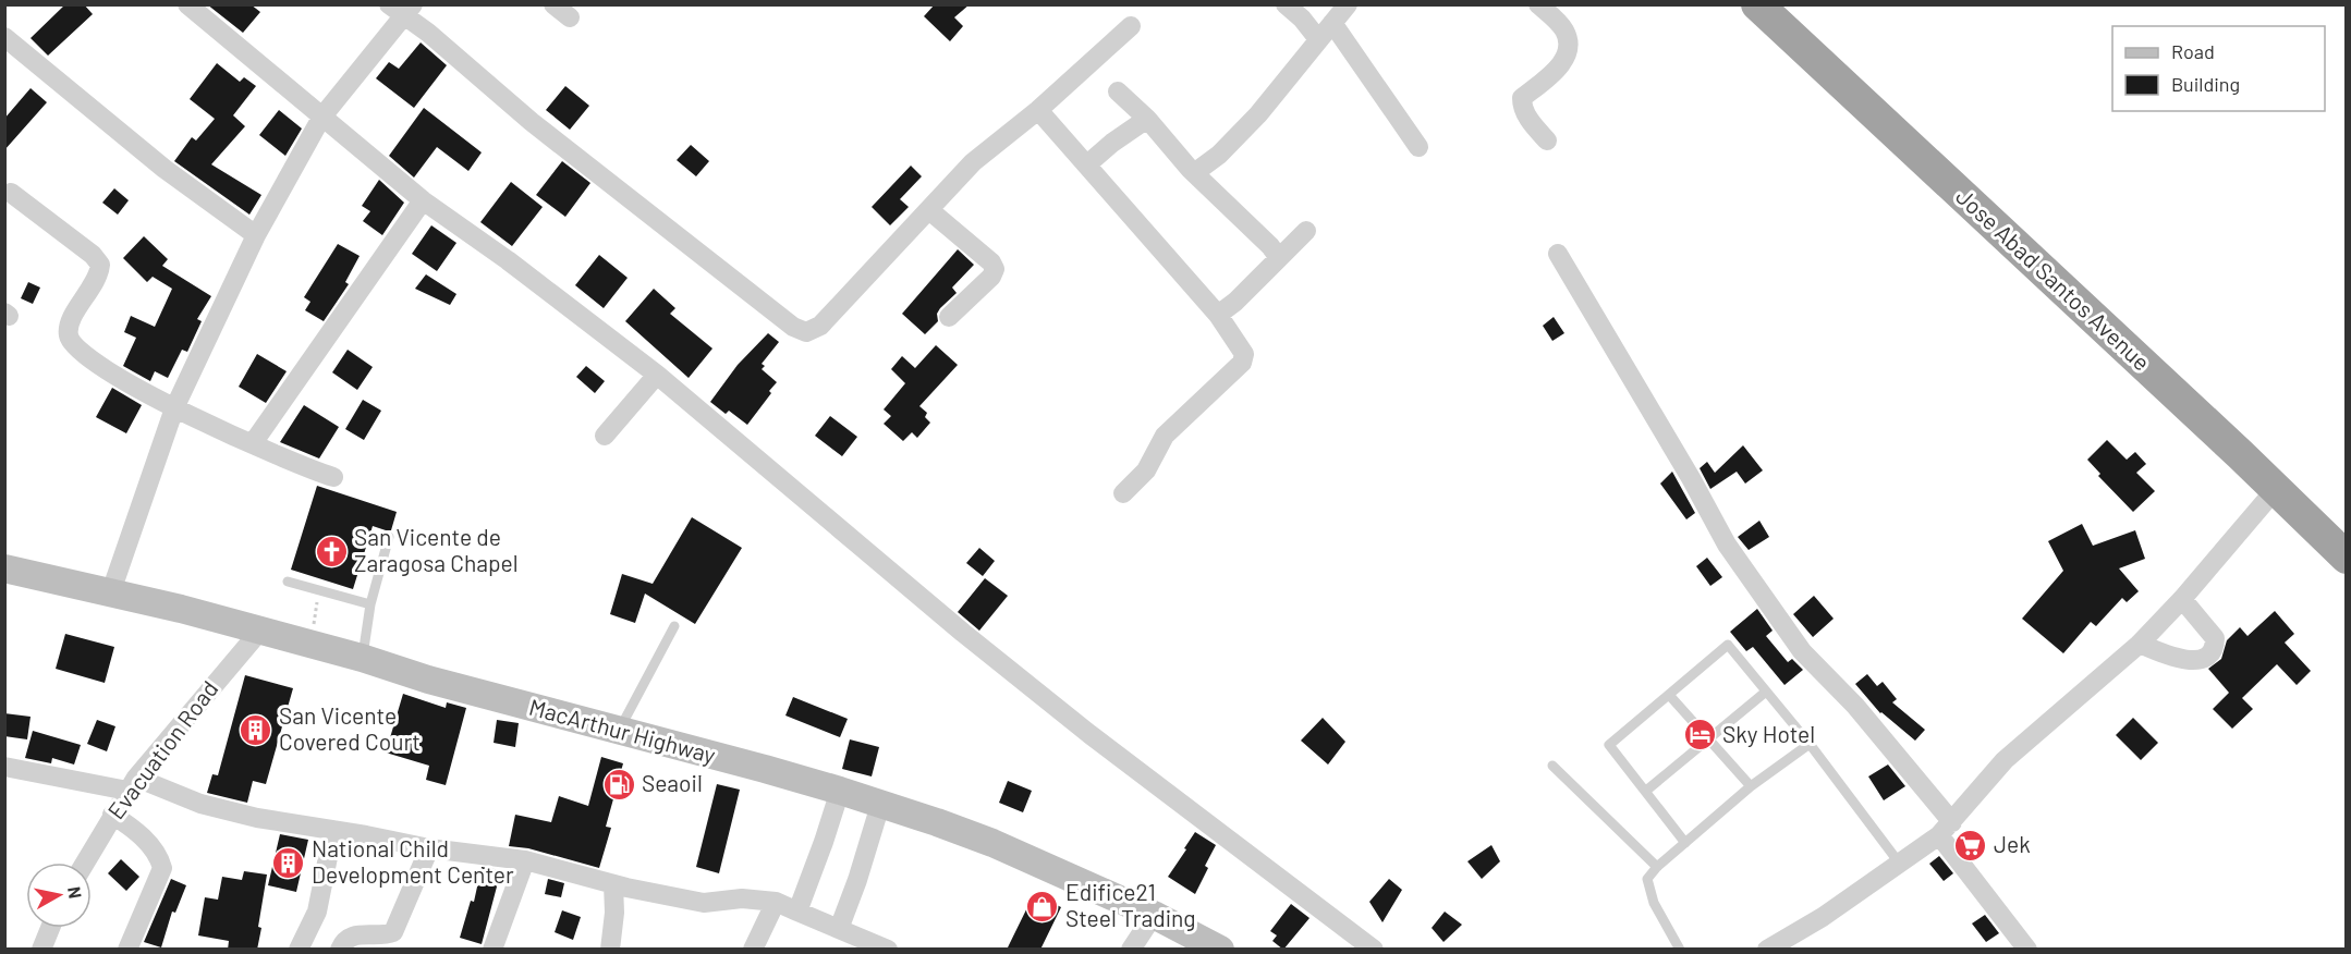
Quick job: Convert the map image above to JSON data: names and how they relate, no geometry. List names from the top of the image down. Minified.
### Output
{"streets":{"highway":["Jose Abad Santos Avenue"],"main road":["MacArthur Highway"],"street":["Evacuation Road"]},"crossings":[["MacArthur Highway","Evacuation Road"]],"places":{"church":["San Vicente de Zaragosa Chapel"],"building":["San Vicente Covered Court","National Child Development Center"],"hotel":["Sky Hotel"],"fuel station":["Seaoil"],"supermarket":["Jek"],"shop":["Edifice21 Steel Trading"]},"legend":["Road","Building"],"north":"right"}
